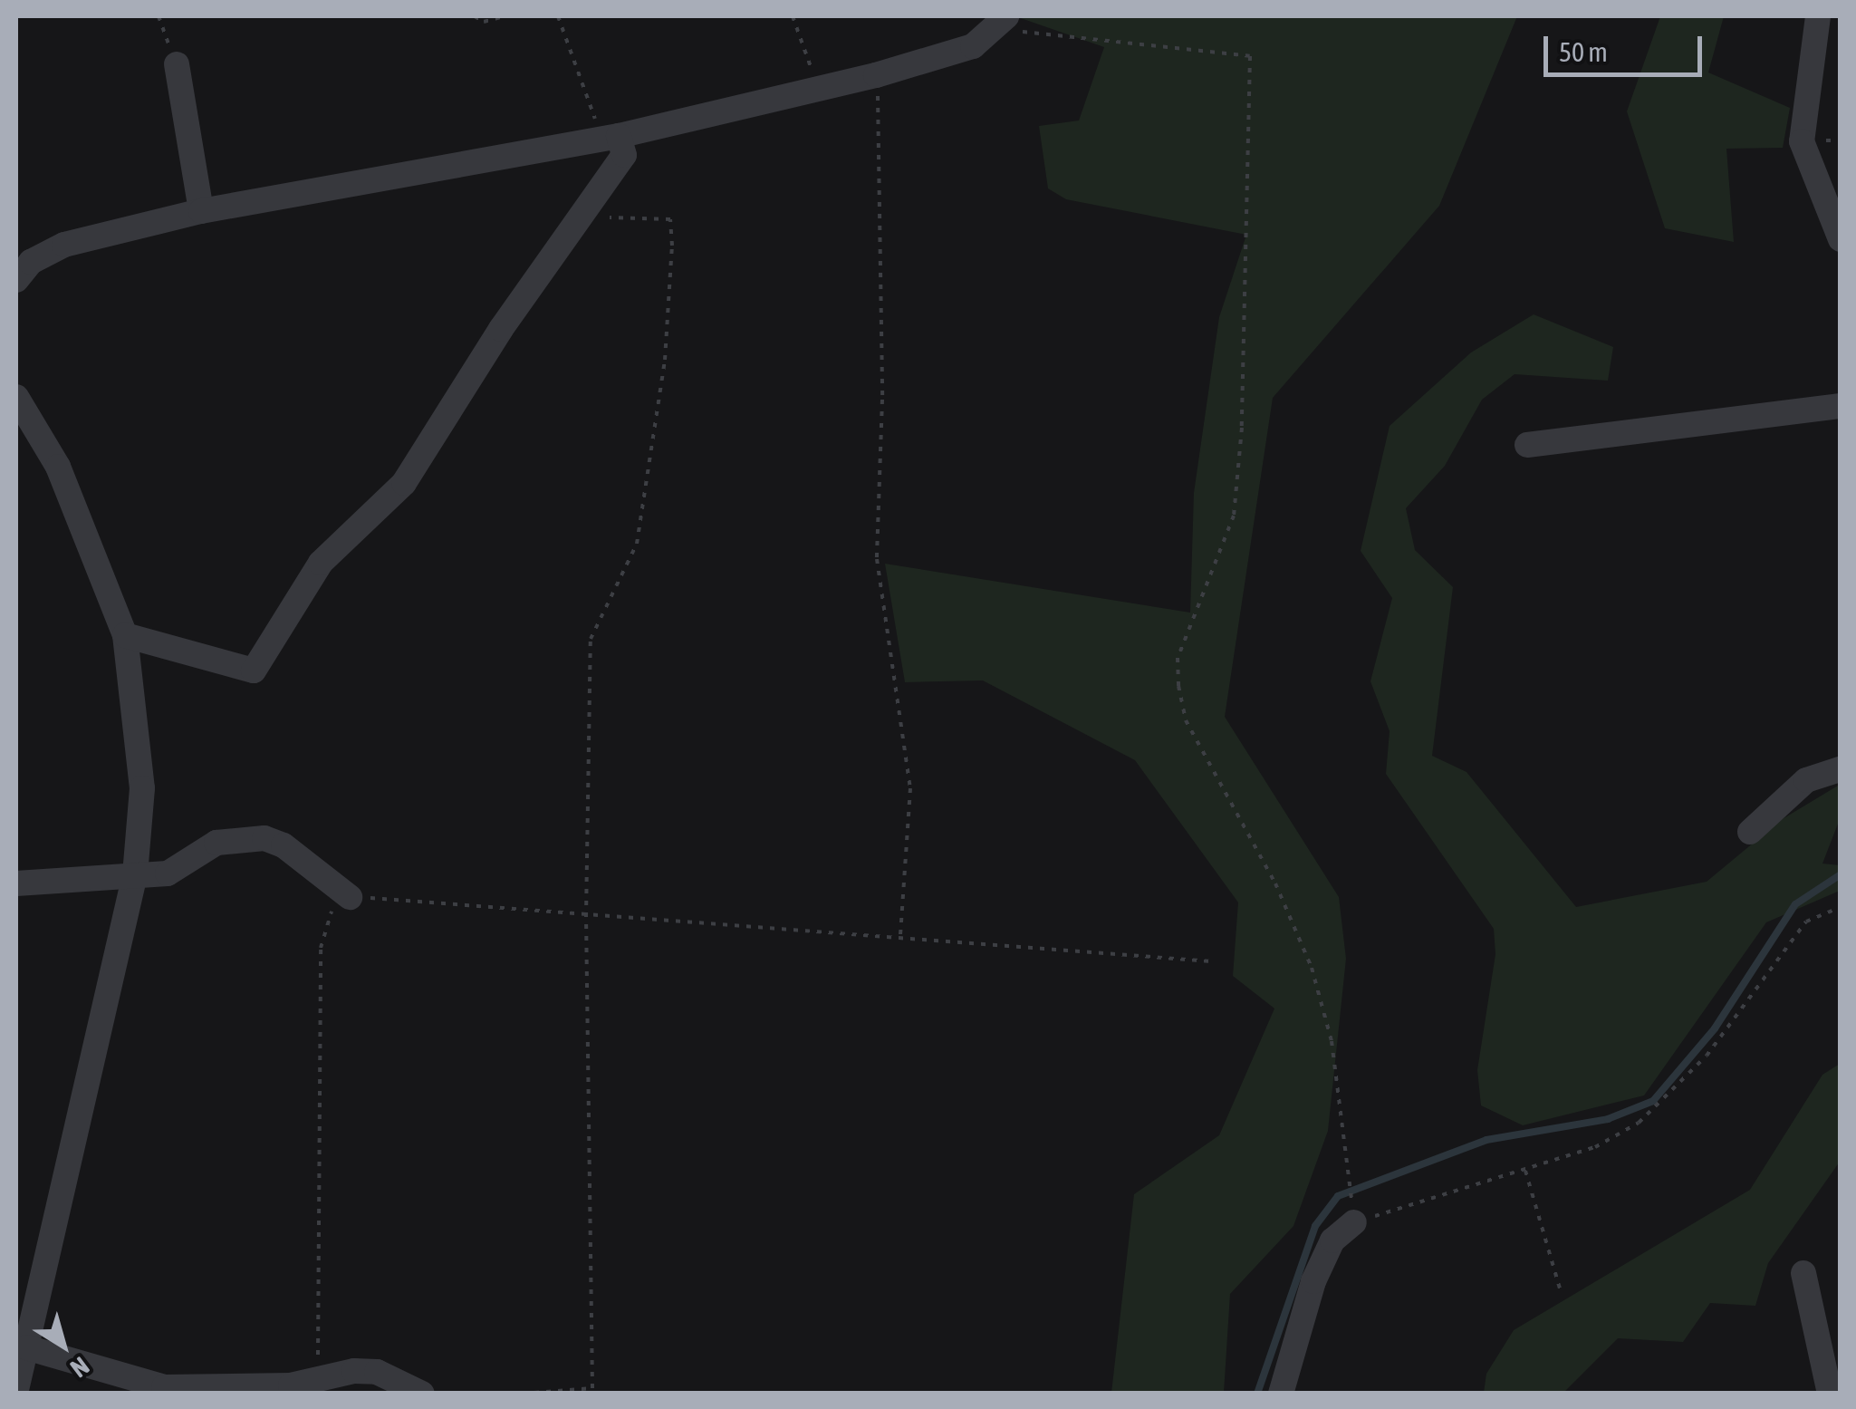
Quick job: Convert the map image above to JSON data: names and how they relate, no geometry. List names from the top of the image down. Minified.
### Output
{"scale_bar":"50 m","north":"bottom right"}
